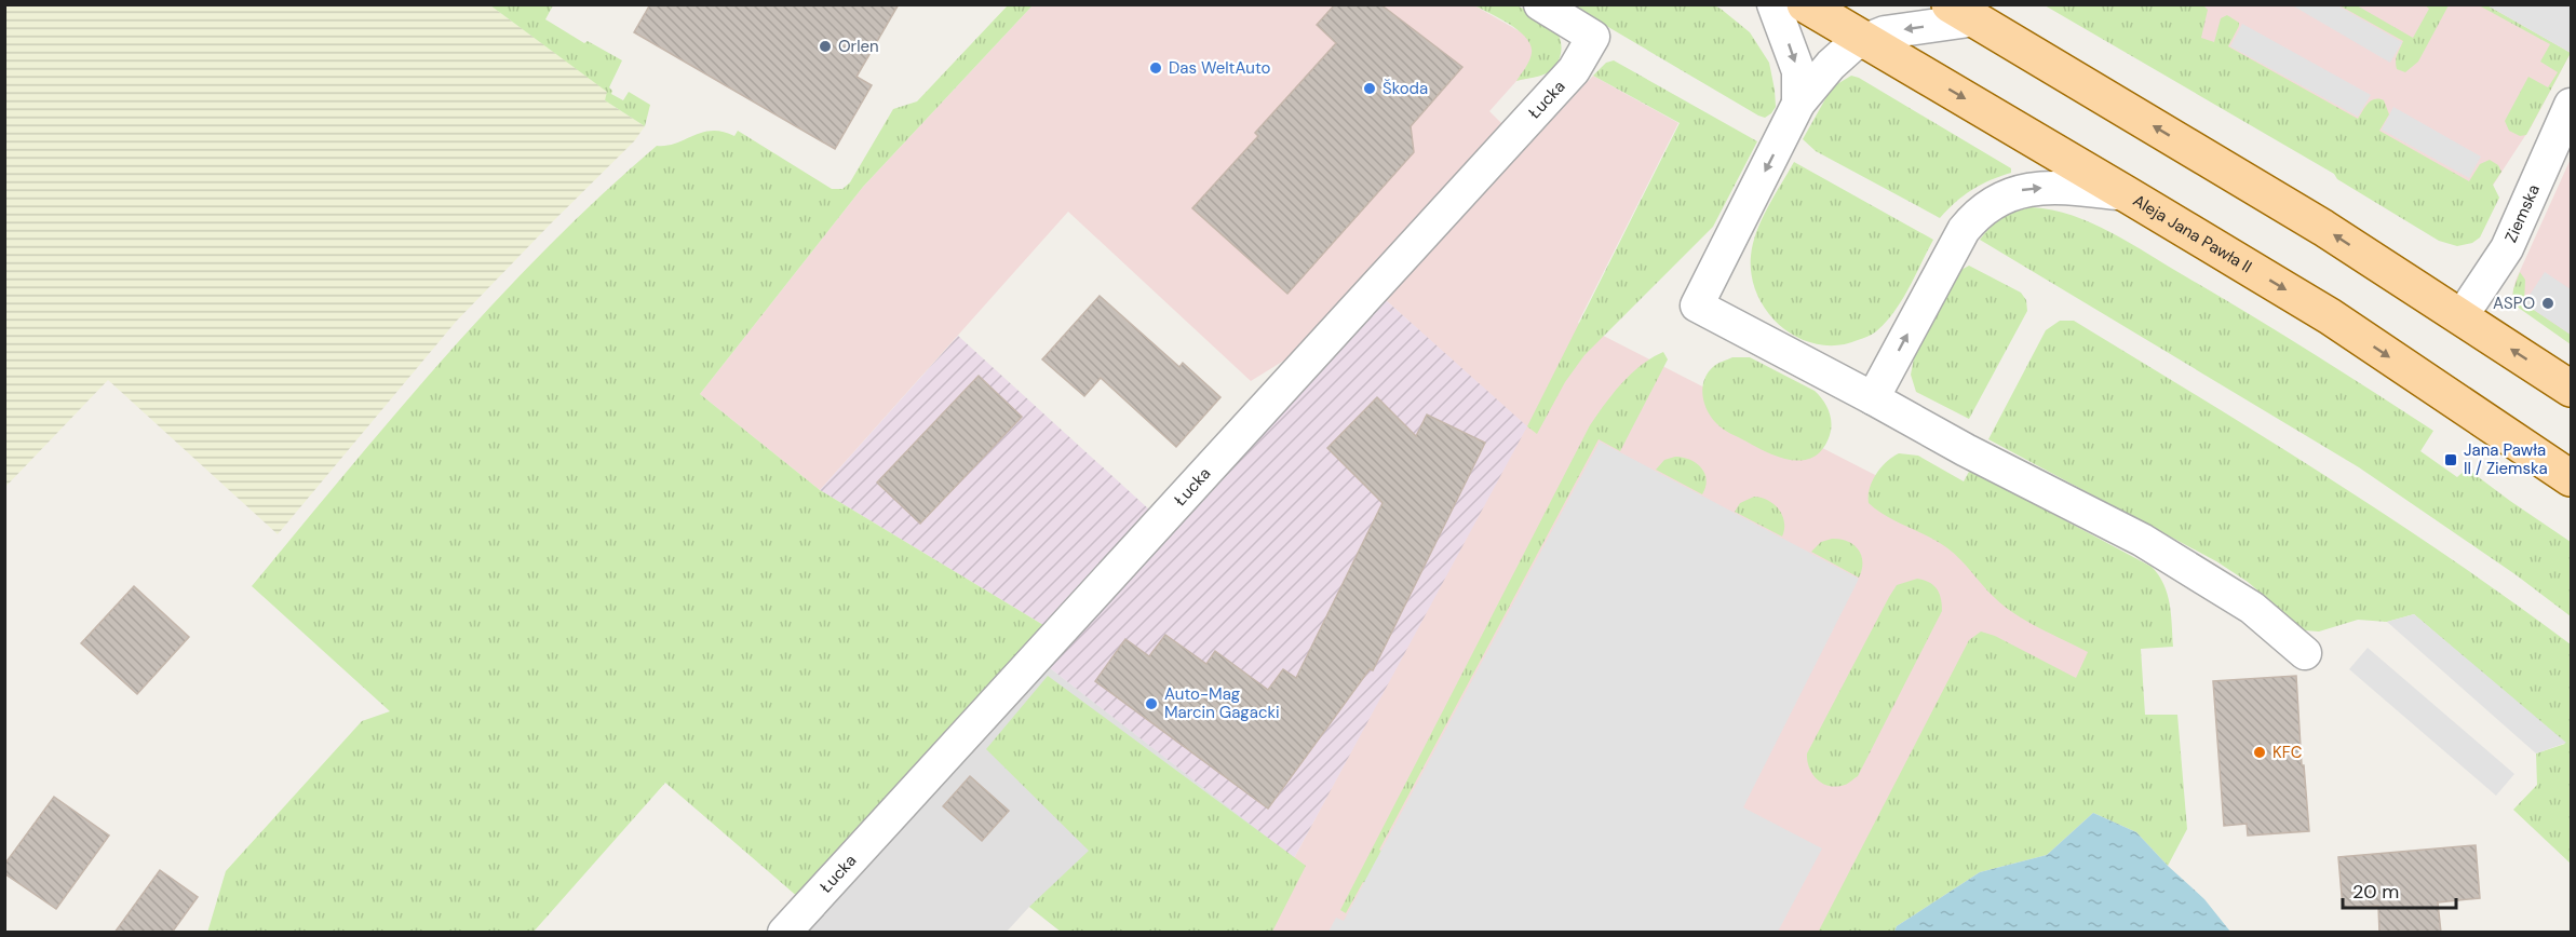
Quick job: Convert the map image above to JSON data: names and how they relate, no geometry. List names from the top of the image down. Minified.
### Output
{"streets":{"main road":["Aleja Jana Pawła II"],"street":["Łucka","Ziemska"]},"places":{"other":["Orlen","Das WeltAuto","Škoda","ASPO","Auto-Mag Marcin Gagacki","KFC"],"transit":["Jana Pawła II / Ziemska"]},"scale_bar":"20 m"}
